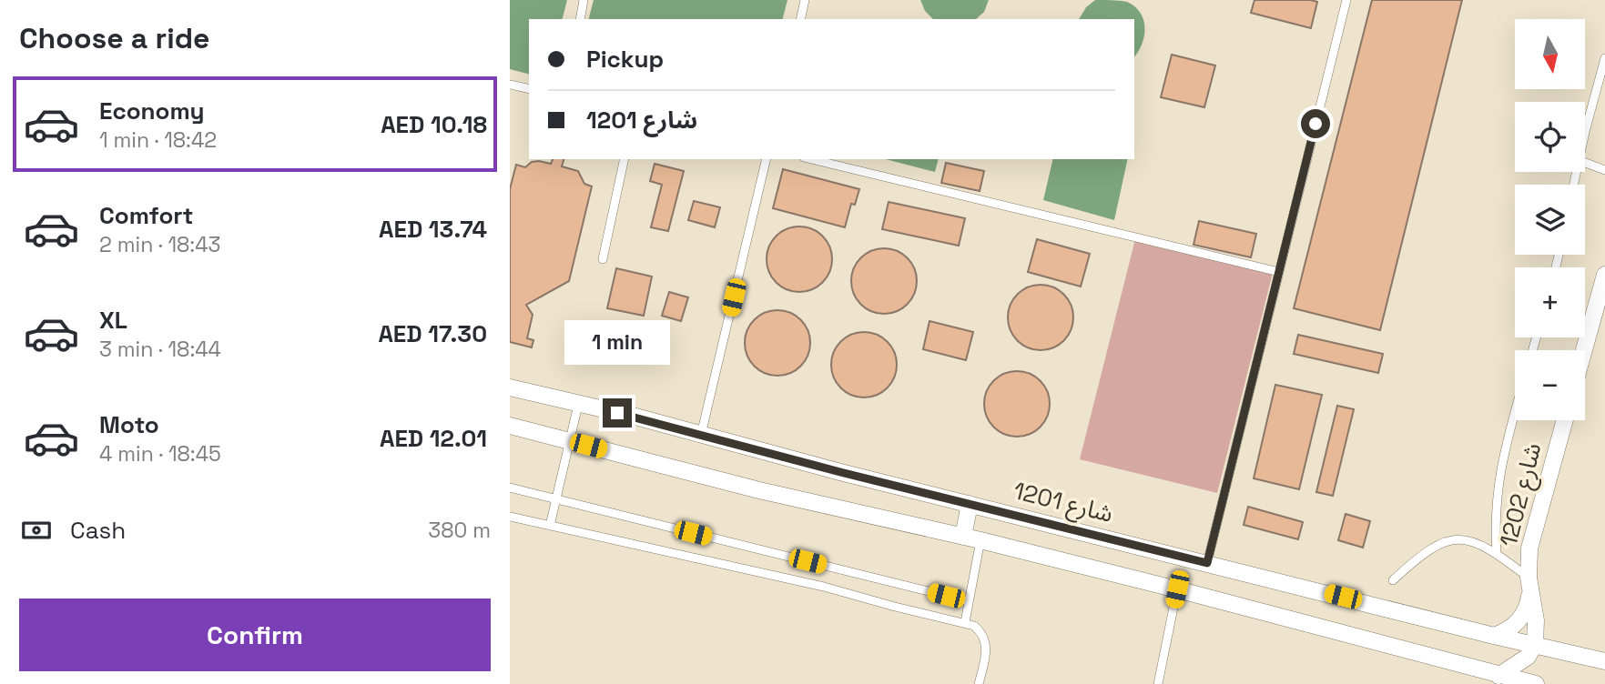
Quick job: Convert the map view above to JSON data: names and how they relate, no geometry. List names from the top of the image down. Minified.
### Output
{"streets":{"street":["شارع 1202","شارع 1201"]},"crossings":[["شارع 1202","شارع 1201"]],"north":"bottom","page":{"heading":"Choose a ride","map_buttons":["+","−"],"banner":["Pickup","شارع 1201"],"list":[{"name":"Economy","note":"1 min · 18:42","value":"AED 10.18"},{"name":"Comfort","note":"2 min · 18:43","value":"AED 13.74"},{"name":"XL","note":"3 min · 18:44","value":"AED 17.30"},{"name":"Moto","note":"4 min · 18:45","value":"AED 12.01"}],"bubble":"1 min","pay":["Cash","380 m"],"buttons":"Confirm"}}
